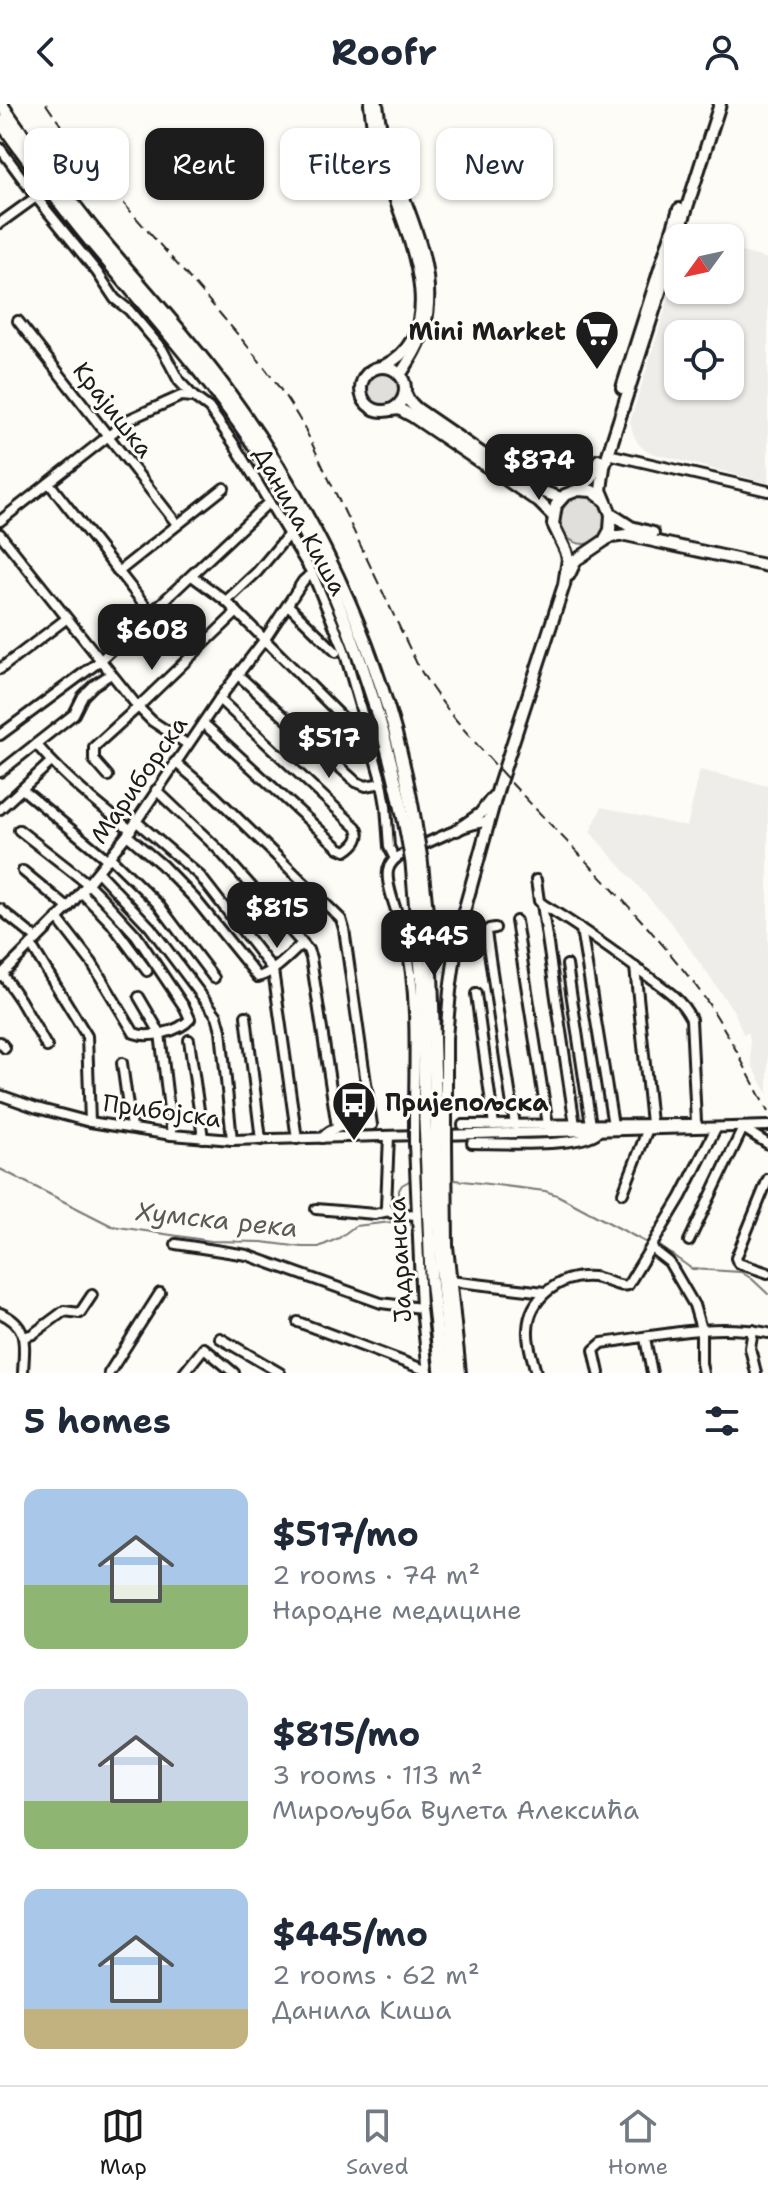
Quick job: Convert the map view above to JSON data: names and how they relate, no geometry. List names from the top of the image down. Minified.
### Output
{"streets":{"street":["Крајишка","Данила Киша","Мариборска","Прибојска","Јадранска"]},"crossings":[["Данила Киша","Мариборска"]],"water":["Хумска река"],"places":{"supermarket":["Mini Market"],"bus stop":["Пријепољска"]},"north":"bottom left","page":{"header":"Roofr","chip":["Buy","Rent","Filters","New"],"price":["$874","$608","$517","$815","$445"],"heading":"5 homes","list":[{"name":"$517/mo","note":"2 rooms · 74 m² · Народне медицине"},{"name":"$815/mo","note":"3 rooms · 113 m² · Мирољуба Вулета Алексића"},{"name":"$445/mo","note":"2 rooms · 62 m² · Данила Киша"}],"tabs":["Map","Saved","Home"]}}
